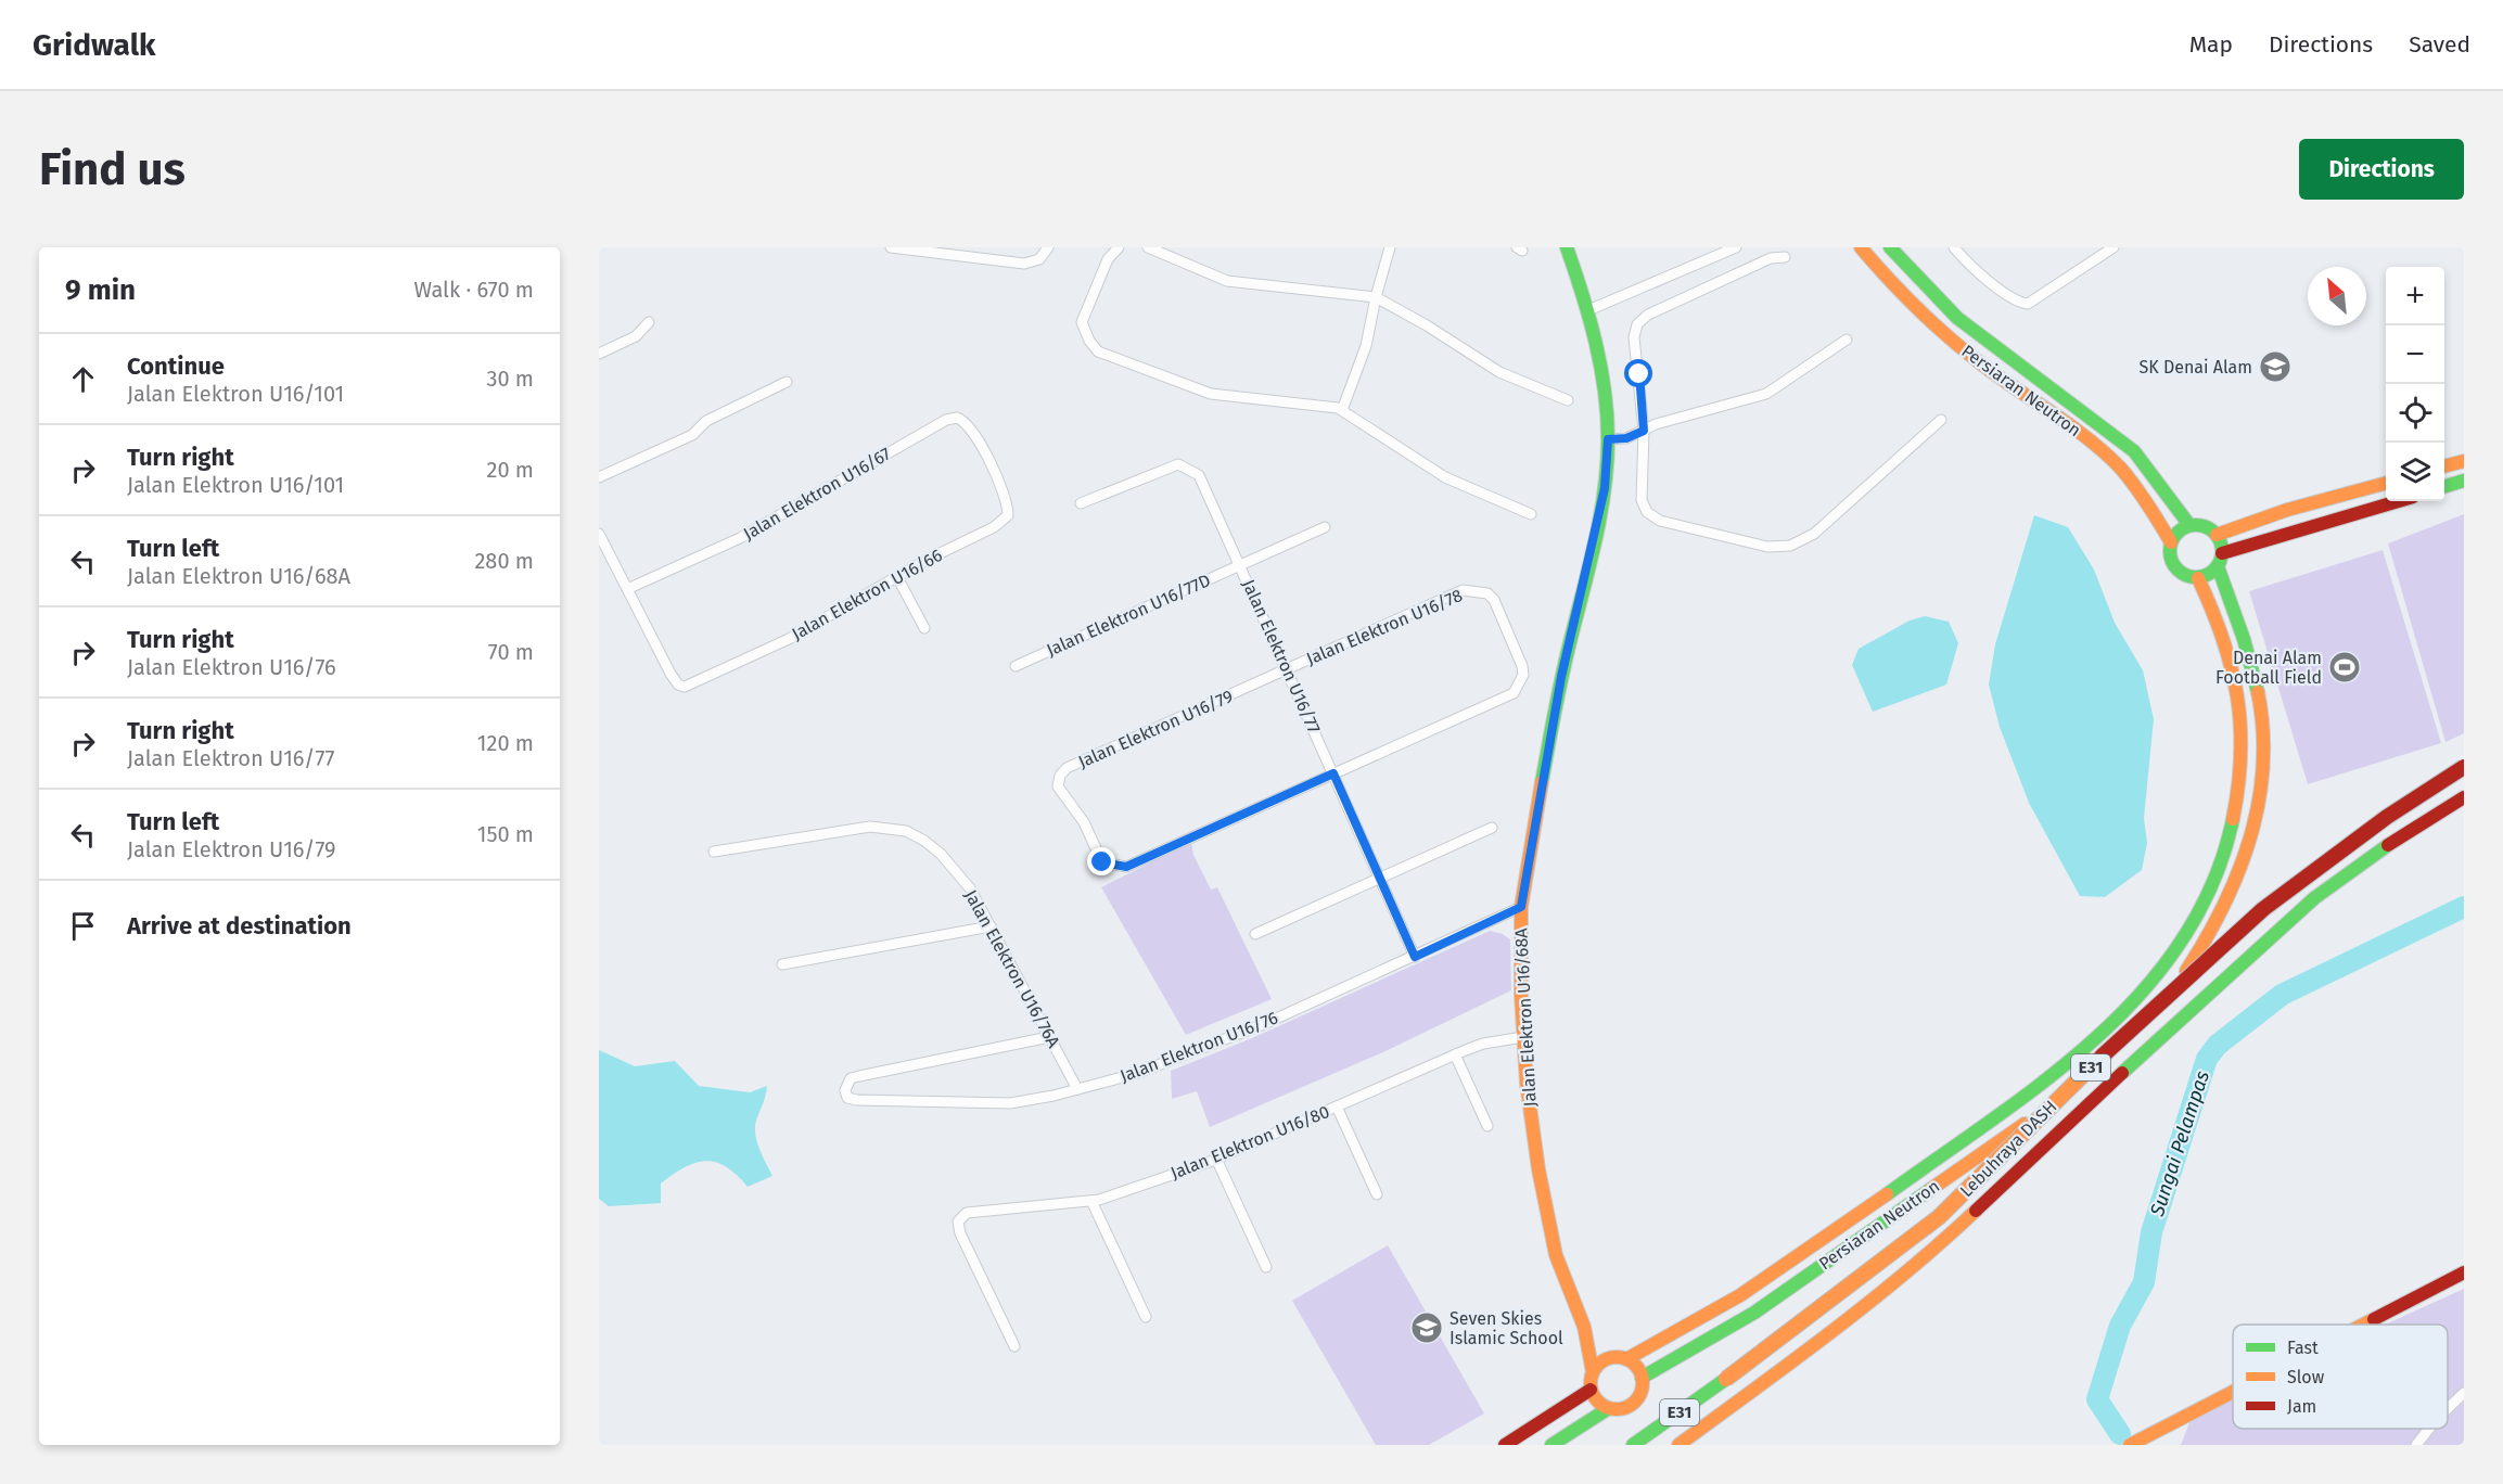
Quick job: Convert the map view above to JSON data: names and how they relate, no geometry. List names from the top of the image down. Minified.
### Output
{"streets":{"main road":["Persiaran Neutron","Jalan Elektron U16/68A","E31","Lebuhraya DASH"],"street":["Jalan Elektron U16/67","Jalan Elektron U16/66","Jalan Elektron U16/77D","Jalan Elektron U16/78","Jalan Elektron U16/77","Jalan Elektron U16/79","Jalan Elektron U16/76A","Jalan Elektron U16/76","Jalan Elektron U16/80"]},"crossings":[["Persiaran Neutron","Jalan Elektron U16/68A"],["Jalan Elektron U16/67","Jalan Elektron U16/66"],["Jalan Elektron U16/77D","Jalan Elektron U16/77"],["Jalan Elektron U16/78","Jalan Elektron U16/77"],["Jalan Elektron U16/78","Jalan Elektron U16/79"],["Jalan Elektron U16/77","Jalan Elektron U16/79"],["Jalan Elektron U16/77","Jalan Elektron U16/76"],["Jalan Elektron U16/76A","Jalan Elektron U16/76"],["Jalan Elektron U16/68A","Jalan Elektron U16/76"],["Jalan Elektron U16/68A","Jalan Elektron U16/80"]],"water":["Sungai Pelampas"],"places":{"school or university":["SK Denai Alam","Seven Skies Islamic School"],"sports":["Denai Alam Football Field"]},"legend":["Fast","Slow","Jam"],"north":"top left","page":{"header":"Gridwalk","nav":["Map","Directions","Saved"],"buttons":"Directions","title":"Find us","heading":["9 min","Walk · 670 m"],"map_buttons":["+","−"],"list":[["Continue","Jalan Elektron U16/101","30 m"],["Turn right","Jalan Elektron U16/101","20 m"],["Turn left","Jalan Elektron U16/68A","280 m"],["Turn right","Jalan Elektron U16/76","70 m"],["Turn right","Jalan Elektron U16/77","120 m"],["Turn left","Jalan Elektron U16/79","150 m"],"Arrive at destination"]}}
